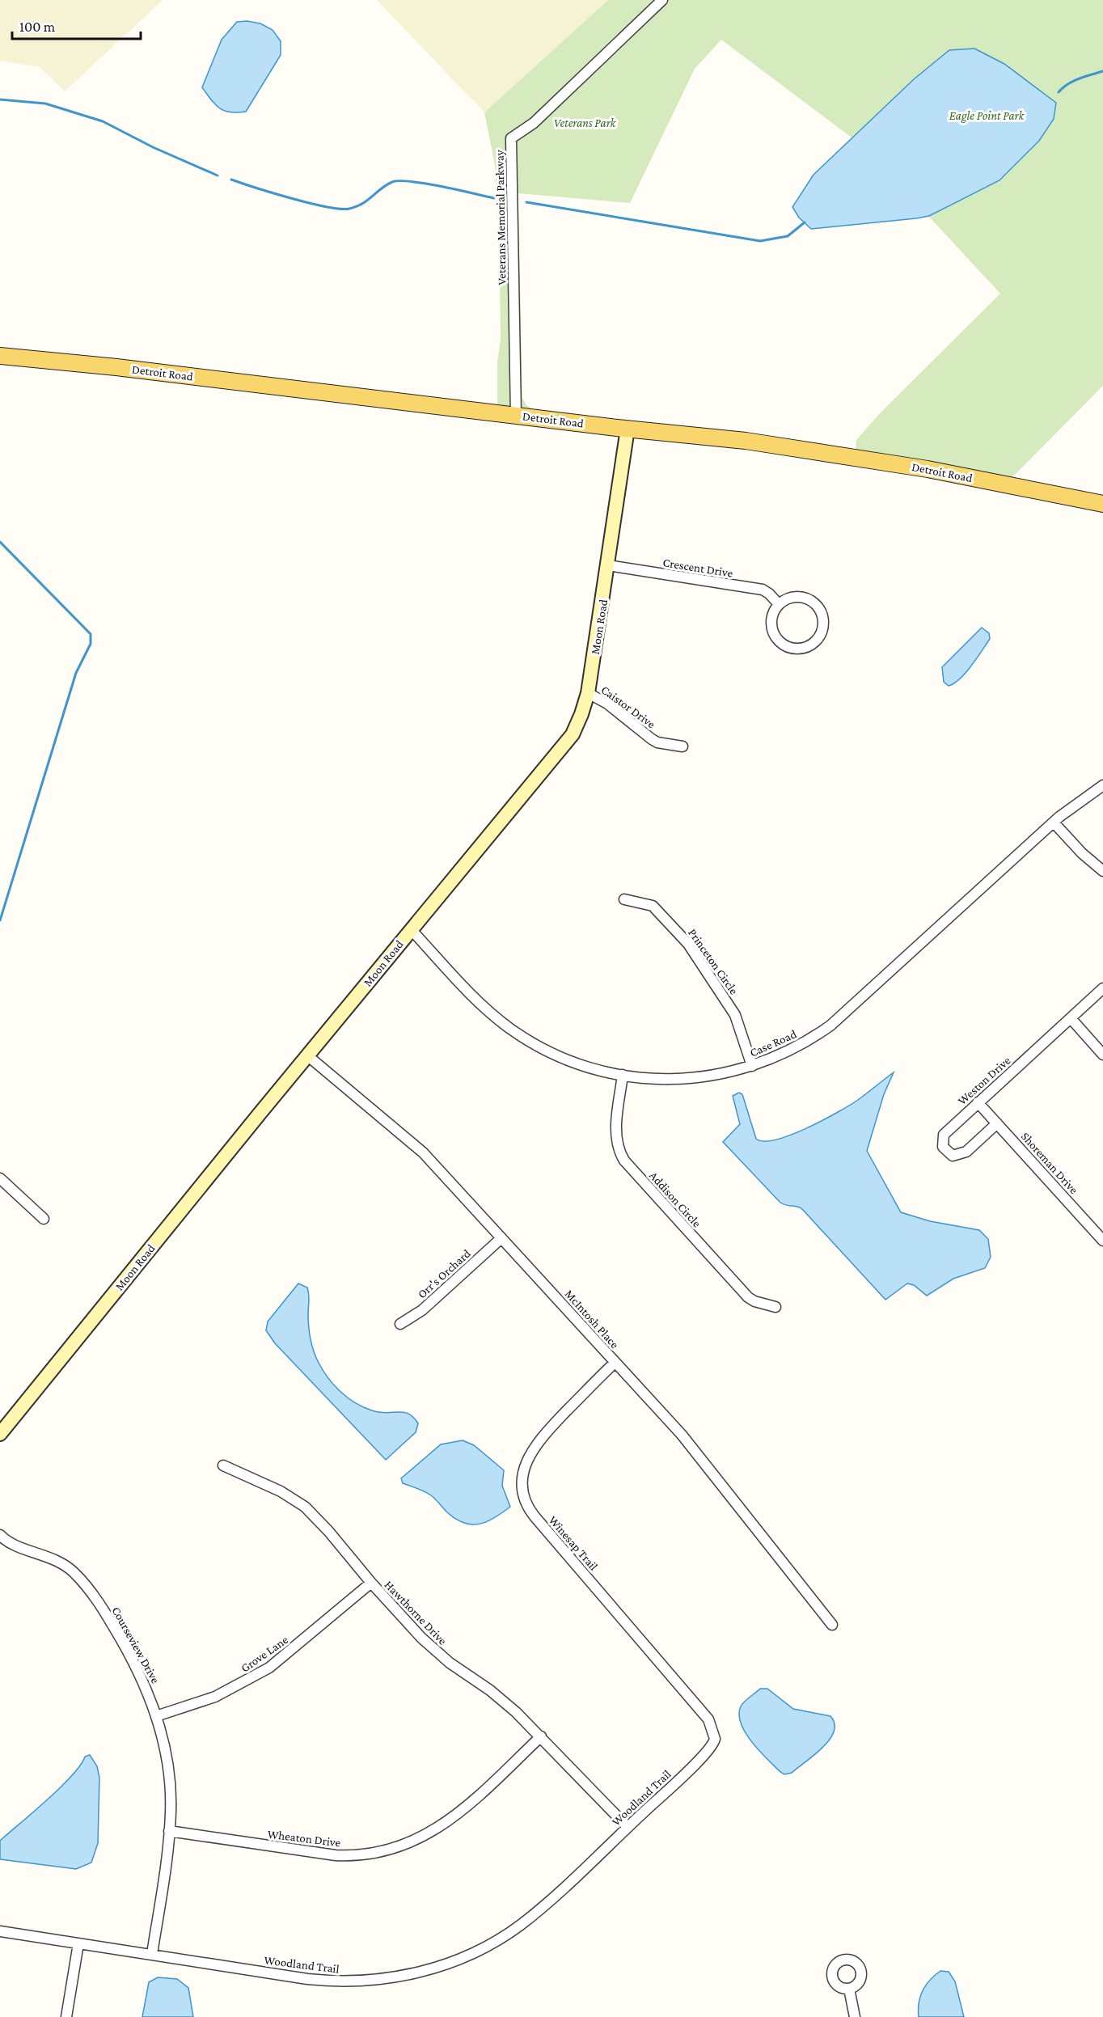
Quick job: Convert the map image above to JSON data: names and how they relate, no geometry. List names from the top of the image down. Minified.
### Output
{"streets":{"main road":["Detroit Road"],"street":["Veterans Memorial Parkway","Crescent Drive","Moon Road","Caistor Drive","Princeton Circle","Case Road","Weston Drive","Shoreman Drive","Addison Circle","Orr's Orchard","McIntosh Place","Winesap Trail","Hawthorne Drive","Courseview Drive","Grove Lane","Woodland Trail","Wheaton Drive"]},"crossings":[["Veterans Memorial Parkway","Detroit Road"],["Detroit Road","Moon Road"],["Crescent Drive","Moon Road"],["Moon Road","Caistor Drive"],["Moon Road","Case Road"],["Moon Road","McIntosh Place"],["Princeton Circle","Case Road"],["Case Road","Addison Circle"],["Weston Drive","Shoreman Drive"],["Orr's Orchard","McIntosh Place"],["McIntosh Place","Winesap Trail"],["Winesap Trail","Woodland Trail"],["Hawthorne Drive","Grove Lane"],["Hawthorne Drive","Woodland Trail"],["Hawthorne Drive","Wheaton Drive"],["Courseview Drive","Grove Lane"],["Courseview Drive","Woodland Trail"],["Courseview Drive","Wheaton Drive"]],"parks":["Eagle Point Park","Veterans Park"],"scale_bar":"100 m"}
